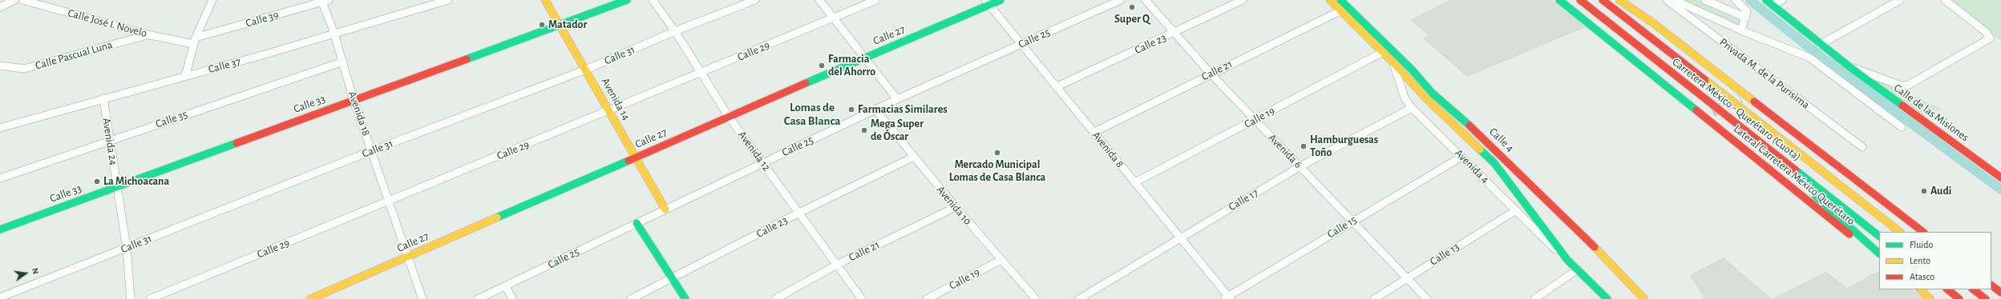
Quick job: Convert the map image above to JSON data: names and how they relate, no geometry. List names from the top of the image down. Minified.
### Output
{"streets":{"main road":["Calle 27","Avenida 14","Calle 33","Carretera México - Querétaro (Cuota)","Calle de las Misiones","Calle 4","Lateral Carretera México Querétaro"],"street":["Calle 39","Calle José I. Novelo","Calle 25","Calle 23","Calle 29","Calle Pascual Luna","Calle 31","Calle 37","Calle 21","Privada M. de la Purísima","Avenida 18","Calle 19","Calle 35","Avenida 24","Avenida 8","Avenida 12","Avenida 6","Avenida 4","Calle 17","Avenida 10","Calle 15","Calle 13"]},"crossings":[["Calle 39","Calle José I. Novelo"],["Calle 39","Avenida 18"],["Calle José I. Novelo","Calle Pascual Luna"],["Calle 27","Avenida 14"],["Calle 27","Avenida 18"],["Calle 27","Avenida 8"],["Calle 27","Avenida 12"],["Calle 25","Avenida 14"],["Calle 25","Avenida 8"],["Calle 25","Avenida 12"],["Calle 25","Avenida 10"],["Calle 23","Avenida 8"],["Calle 23","Avenida 12"],["Calle 23","Avenida 6"],["Calle 23","Avenida 10"],["Calle 29","Avenida 14"],["Calle 29","Avenida 18"],["Calle 29","Avenida 12"],["Calle 31","Avenida 14"],["Calle 31","Avenida 18"],["Calle 31","Avenida 24"],["Calle 31","Avenida 12"],["Calle 37","Avenida 18"],["Calle 37","Avenida 24"],["Calle 21","Calle 4"],["Calle 21","Avenida 8"],["Calle 21","Avenida 12"],["Calle 21","Avenida 6"],["Calle 21","Avenida 10"],["Avenida 14","Calle 33"],["Calle 33","Avenida 18"],["Calle 33","Avenida 24"],["Avenida 18","Calle 35"],["Calle 19","Calle 4"],["Calle 19","Avenida 8"],["Calle 19","Avenida 6"],["Calle 19","Avenida 10"],["Calle 35","Avenida 24"],["Calle 4","Avenida 4"],["Avenida 8","Calle 17"],["Avenida 8","Calle 15"],["Avenida 6","Calle 17"],["Avenida 6","Calle 15"],["Avenida 6","Calle 13"],["Avenida 4","Calle 17"],["Avenida 4","Calle 15"],["Avenida 4","Calle 13"]],"districts":["Lomas de Casa Blanca"],"places":["Super Q","Matador","Farmacia del Ahorro","Farmacias Similares","Mega Super de Óscar","Hamburguesas Toño","Mercado Municipal Lomas de Casa Blanca","La Michoacana","Audi"],"legend":["Fluido","Lento","Atasco"],"north":"right"}
